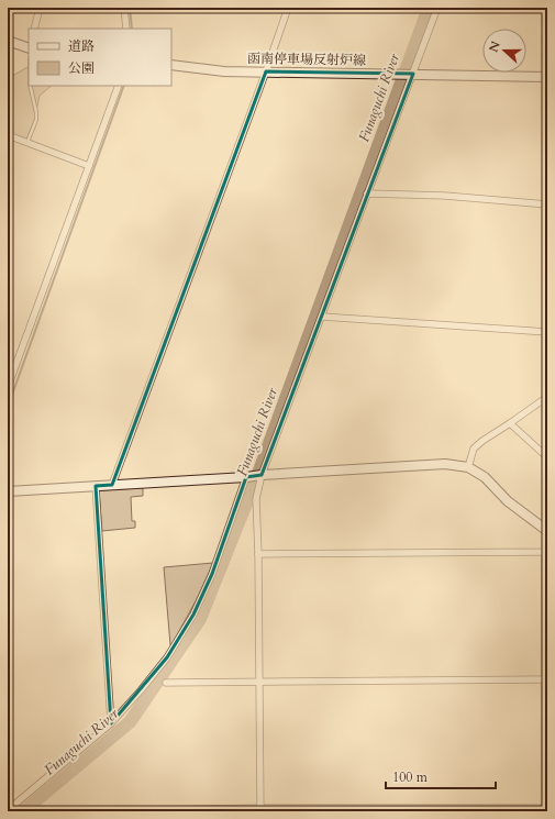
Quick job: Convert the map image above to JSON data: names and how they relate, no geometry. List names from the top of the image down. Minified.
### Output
{"streets":{"street":["函南停車場反射炉線"]},"water":["Funaguchi River"],"legend":["道路","公園"],"scale_bar":"100 m","north":"left"}
